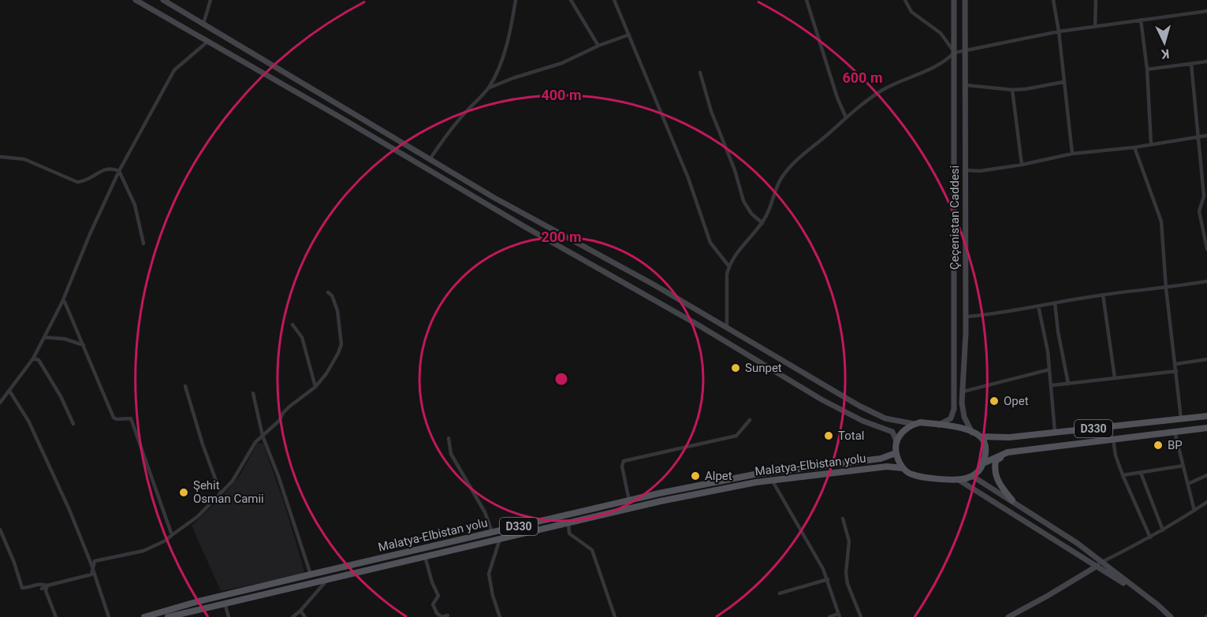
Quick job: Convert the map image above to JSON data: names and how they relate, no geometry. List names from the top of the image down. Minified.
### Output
{"streets":{"main road":["Çeçenistan Caddesi","D330","Malatya-Elbistan yolu"]},"crossings":[["Çeçenistan Caddesi","D330"],["Çeçenistan Caddesi","Malatya-Elbistan yolu"],["D330","Malatya-Elbistan yolu"]],"places":["Sunpet","Opet","Total","BP","Alpet","Şehit Osman Camii"],"north":"bottom","rings":["600 m","400 m","200 m"]}
